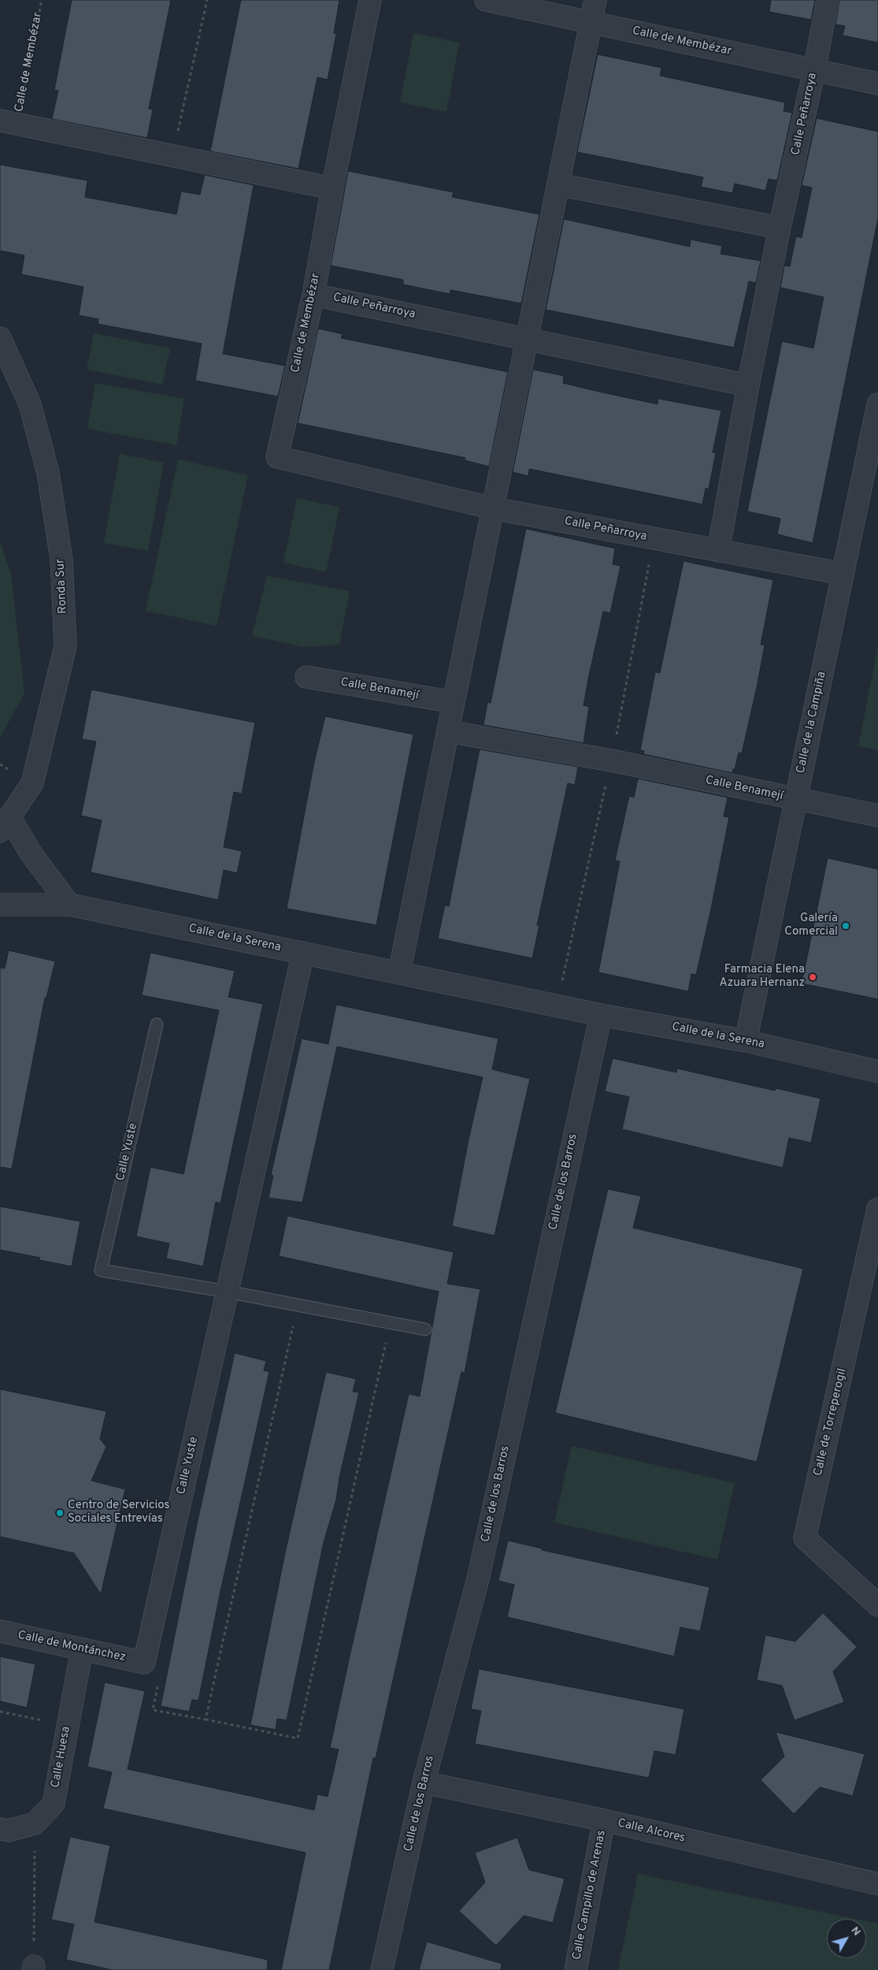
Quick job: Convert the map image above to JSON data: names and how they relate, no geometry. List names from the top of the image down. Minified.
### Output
{"streets":{"street":["Calle de Membézar","Calle Peñarroya","Ronda Sur","Calle Benamejí","Calle de la Campiña","Calle de la Serena","Calle Yuste","Calle de los Barros","Calle de Torreperogil","Calle de Montánchez","Calle Huesa","Calle Alcores","Calle Campillo de Arenas"]},"crossings":[["Calle de Membézar","Calle Peñarroya"],["Calle Peñarroya","Calle de la Campiña"],["Calle Benamejí","Calle de la Campiña"],["Calle de la Campiña","Calle de la Serena"],["Calle de la Serena","Calle Yuste"],["Calle de la Serena","Calle de los Barros"],["Calle Yuste","Calle de Montánchez"],["Calle de los Barros","Calle Alcores"],["Calle de Montánchez","Calle Huesa"],["Calle Alcores","Calle Campillo de Arenas"]],"places":["Galería Comercial","Farmacia Elena Azuara Hernanz","Centro de Servicios Sociales Entrevías"],"north":"top right"}
